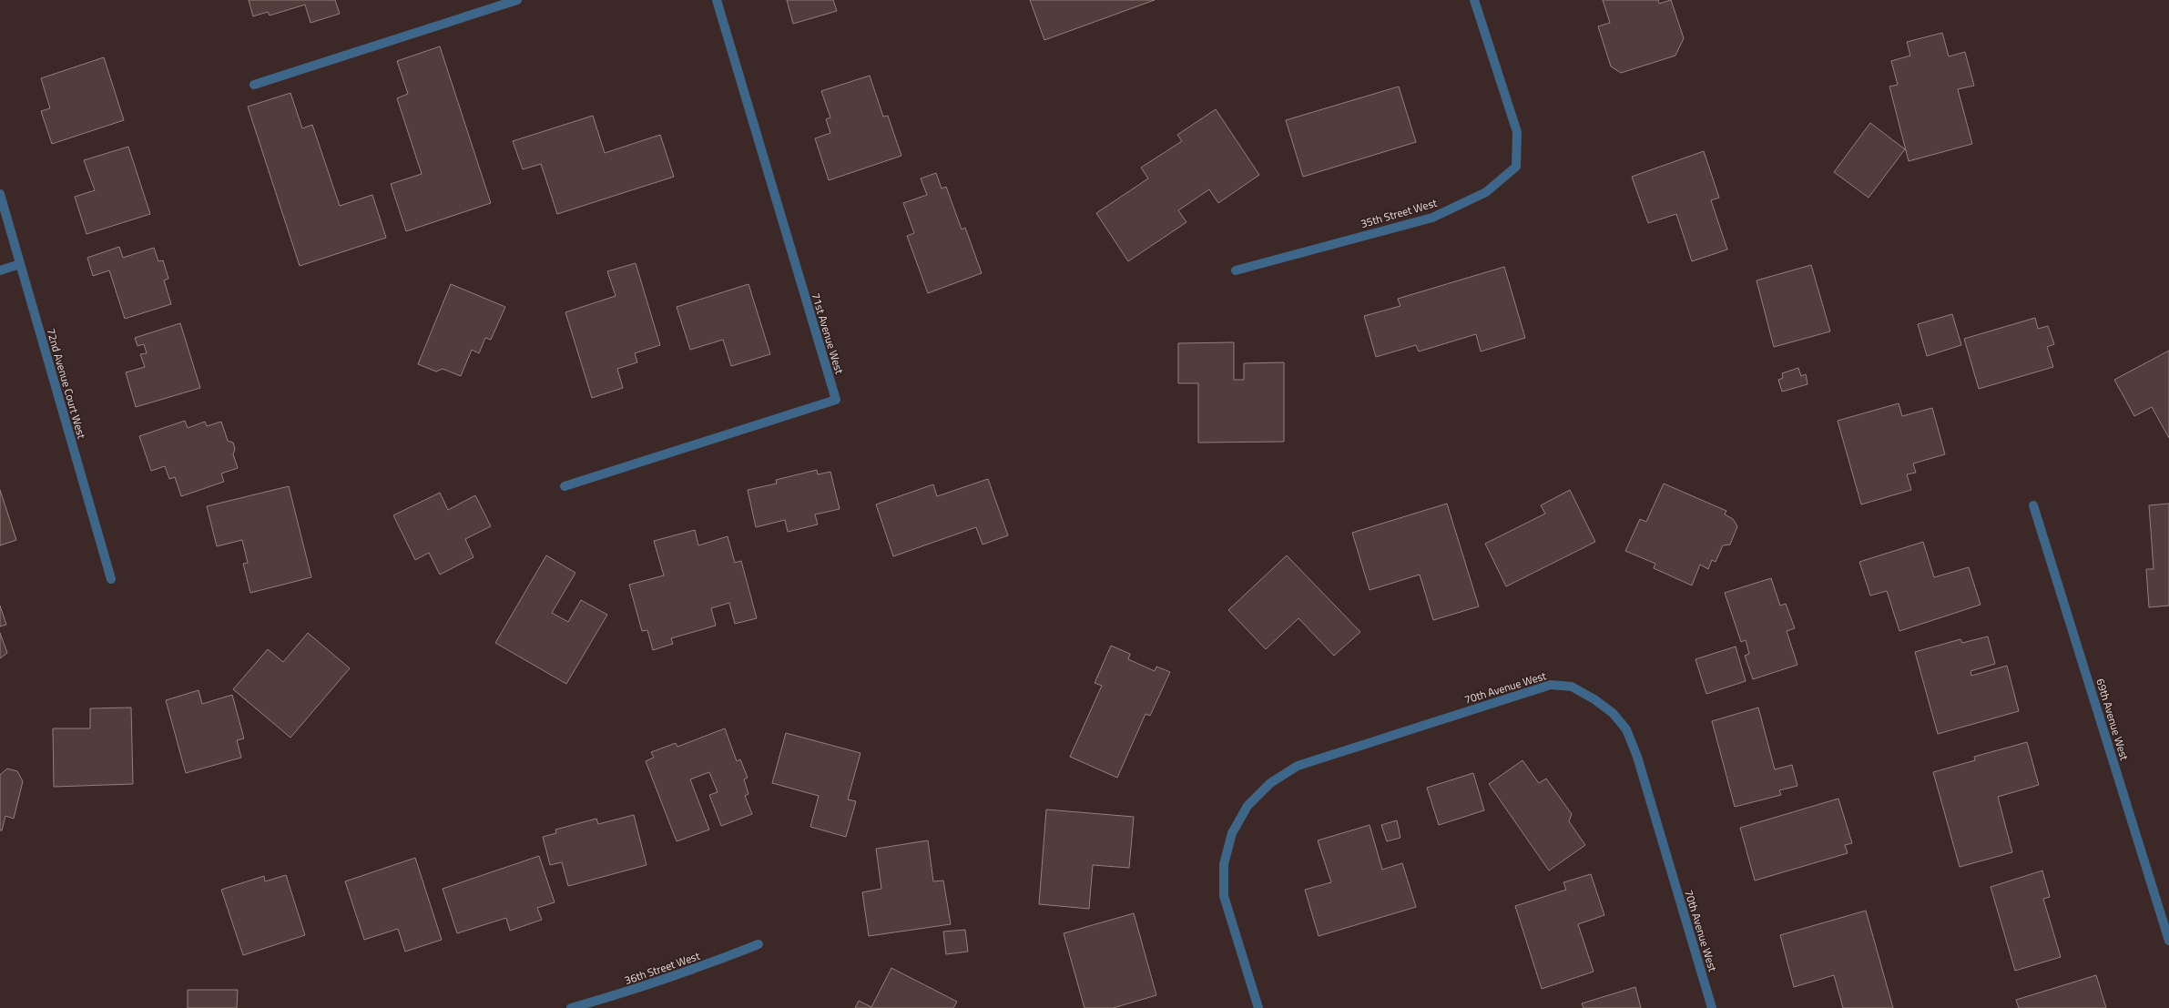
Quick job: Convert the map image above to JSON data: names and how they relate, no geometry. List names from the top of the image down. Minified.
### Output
{"streets":{"street":["35th Street West","71st Avenue West","72nd Avenue Court West","70th Avenue West","69th Avenue West","36th Street West"]}}
